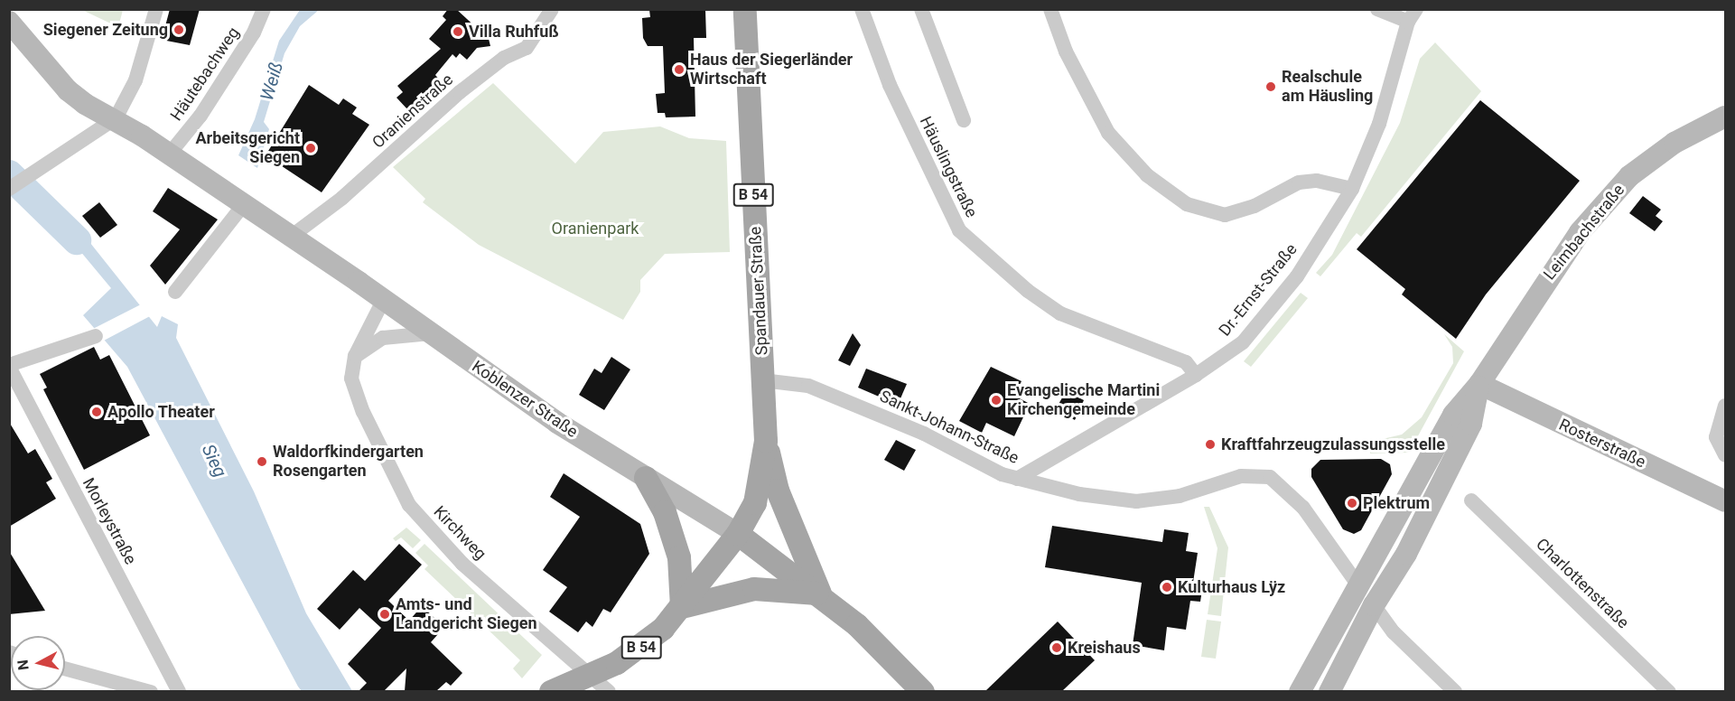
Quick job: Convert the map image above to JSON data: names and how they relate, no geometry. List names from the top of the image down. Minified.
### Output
{"streets":{"main road":["B 54","Leimbachstraße","Spandauer Straße","Koblenzer Straße","Rosterstraße"],"street":["Häutebachweg","Oranienstraße","Häuslingstraße","Dr.-Ernst-Straße","Sankt-Johann-Straße","Morleystraße","Kirchweg","Charlottenstraße"]},"crossings":[["Häutebachweg","Koblenzer Straße"],["Oranienstraße","Koblenzer Straße"],["Häuslingstraße","Dr.-Ernst-Straße"],["B 54","Spandauer Straße"],["B 54","Koblenzer Straße"],["B 54","Kirchweg"],["Leimbachstraße","Sankt-Johann-Straße"],["Leimbachstraße","Rosterstraße"],["Dr.-Ernst-Straße","Sankt-Johann-Straße"],["Spandauer Straße","Koblenzer Straße"],["Spandauer Straße","Sankt-Johann-Straße"],["Koblenzer Straße","Kirchweg"]],"water":["Weiß","Sieg"],"parks":["Oranienpark"],"places":["Siegener Zeitung","Villa Ruhfuß","Haus der Siegerländer Wirtschaft","Realschule am Häusling","Arbeitsgericht Siegen","Evangelische Martini Kirchengemeinde","Apollo Theater","Kraftfahrzeugzulassungsstelle","Waldorfkindergarten Rosengarten","Plektrum","Kulturhaus Lÿz","Amts- und Landgericht Siegen","Kreishaus"],"north":"left"}
